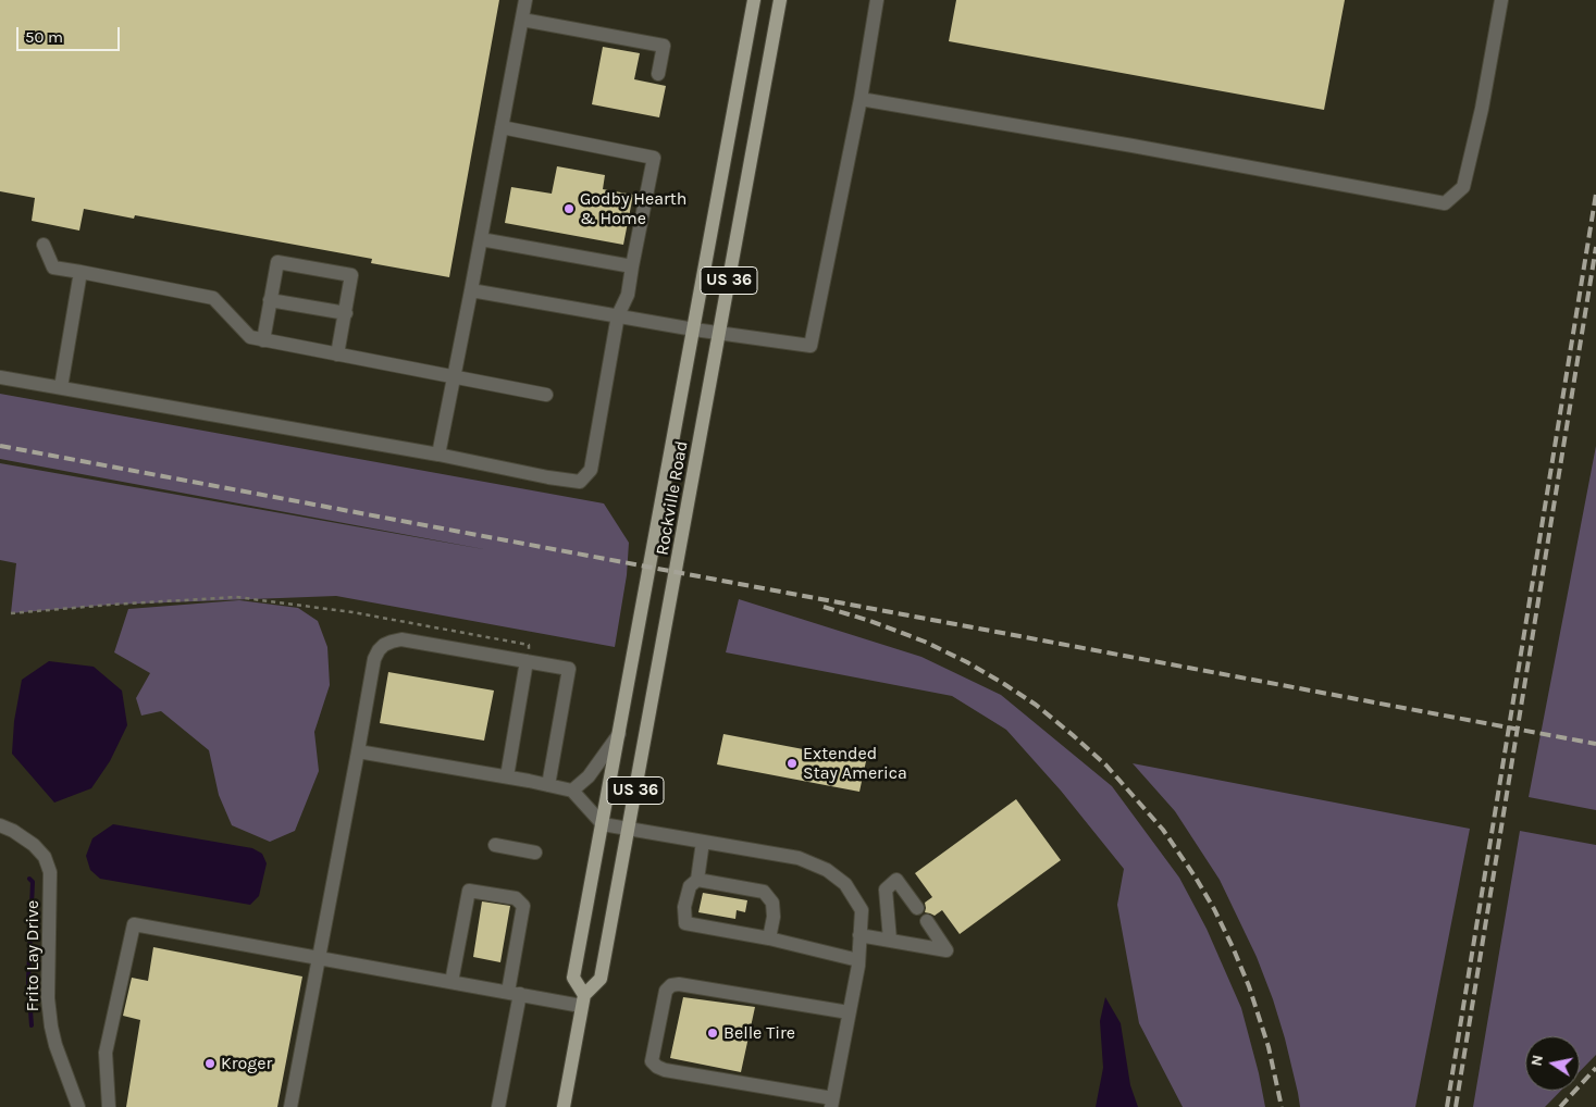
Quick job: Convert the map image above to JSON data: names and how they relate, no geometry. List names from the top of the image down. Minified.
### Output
{"streets":{"main road":["US 36","Rockville Road"],"street":["Frito Lay Drive"]},"places":["Godby Hearth & Home","Extended Stay America","Belle Tire","Kroger"],"scale_bar":"50 m","north":"left"}
